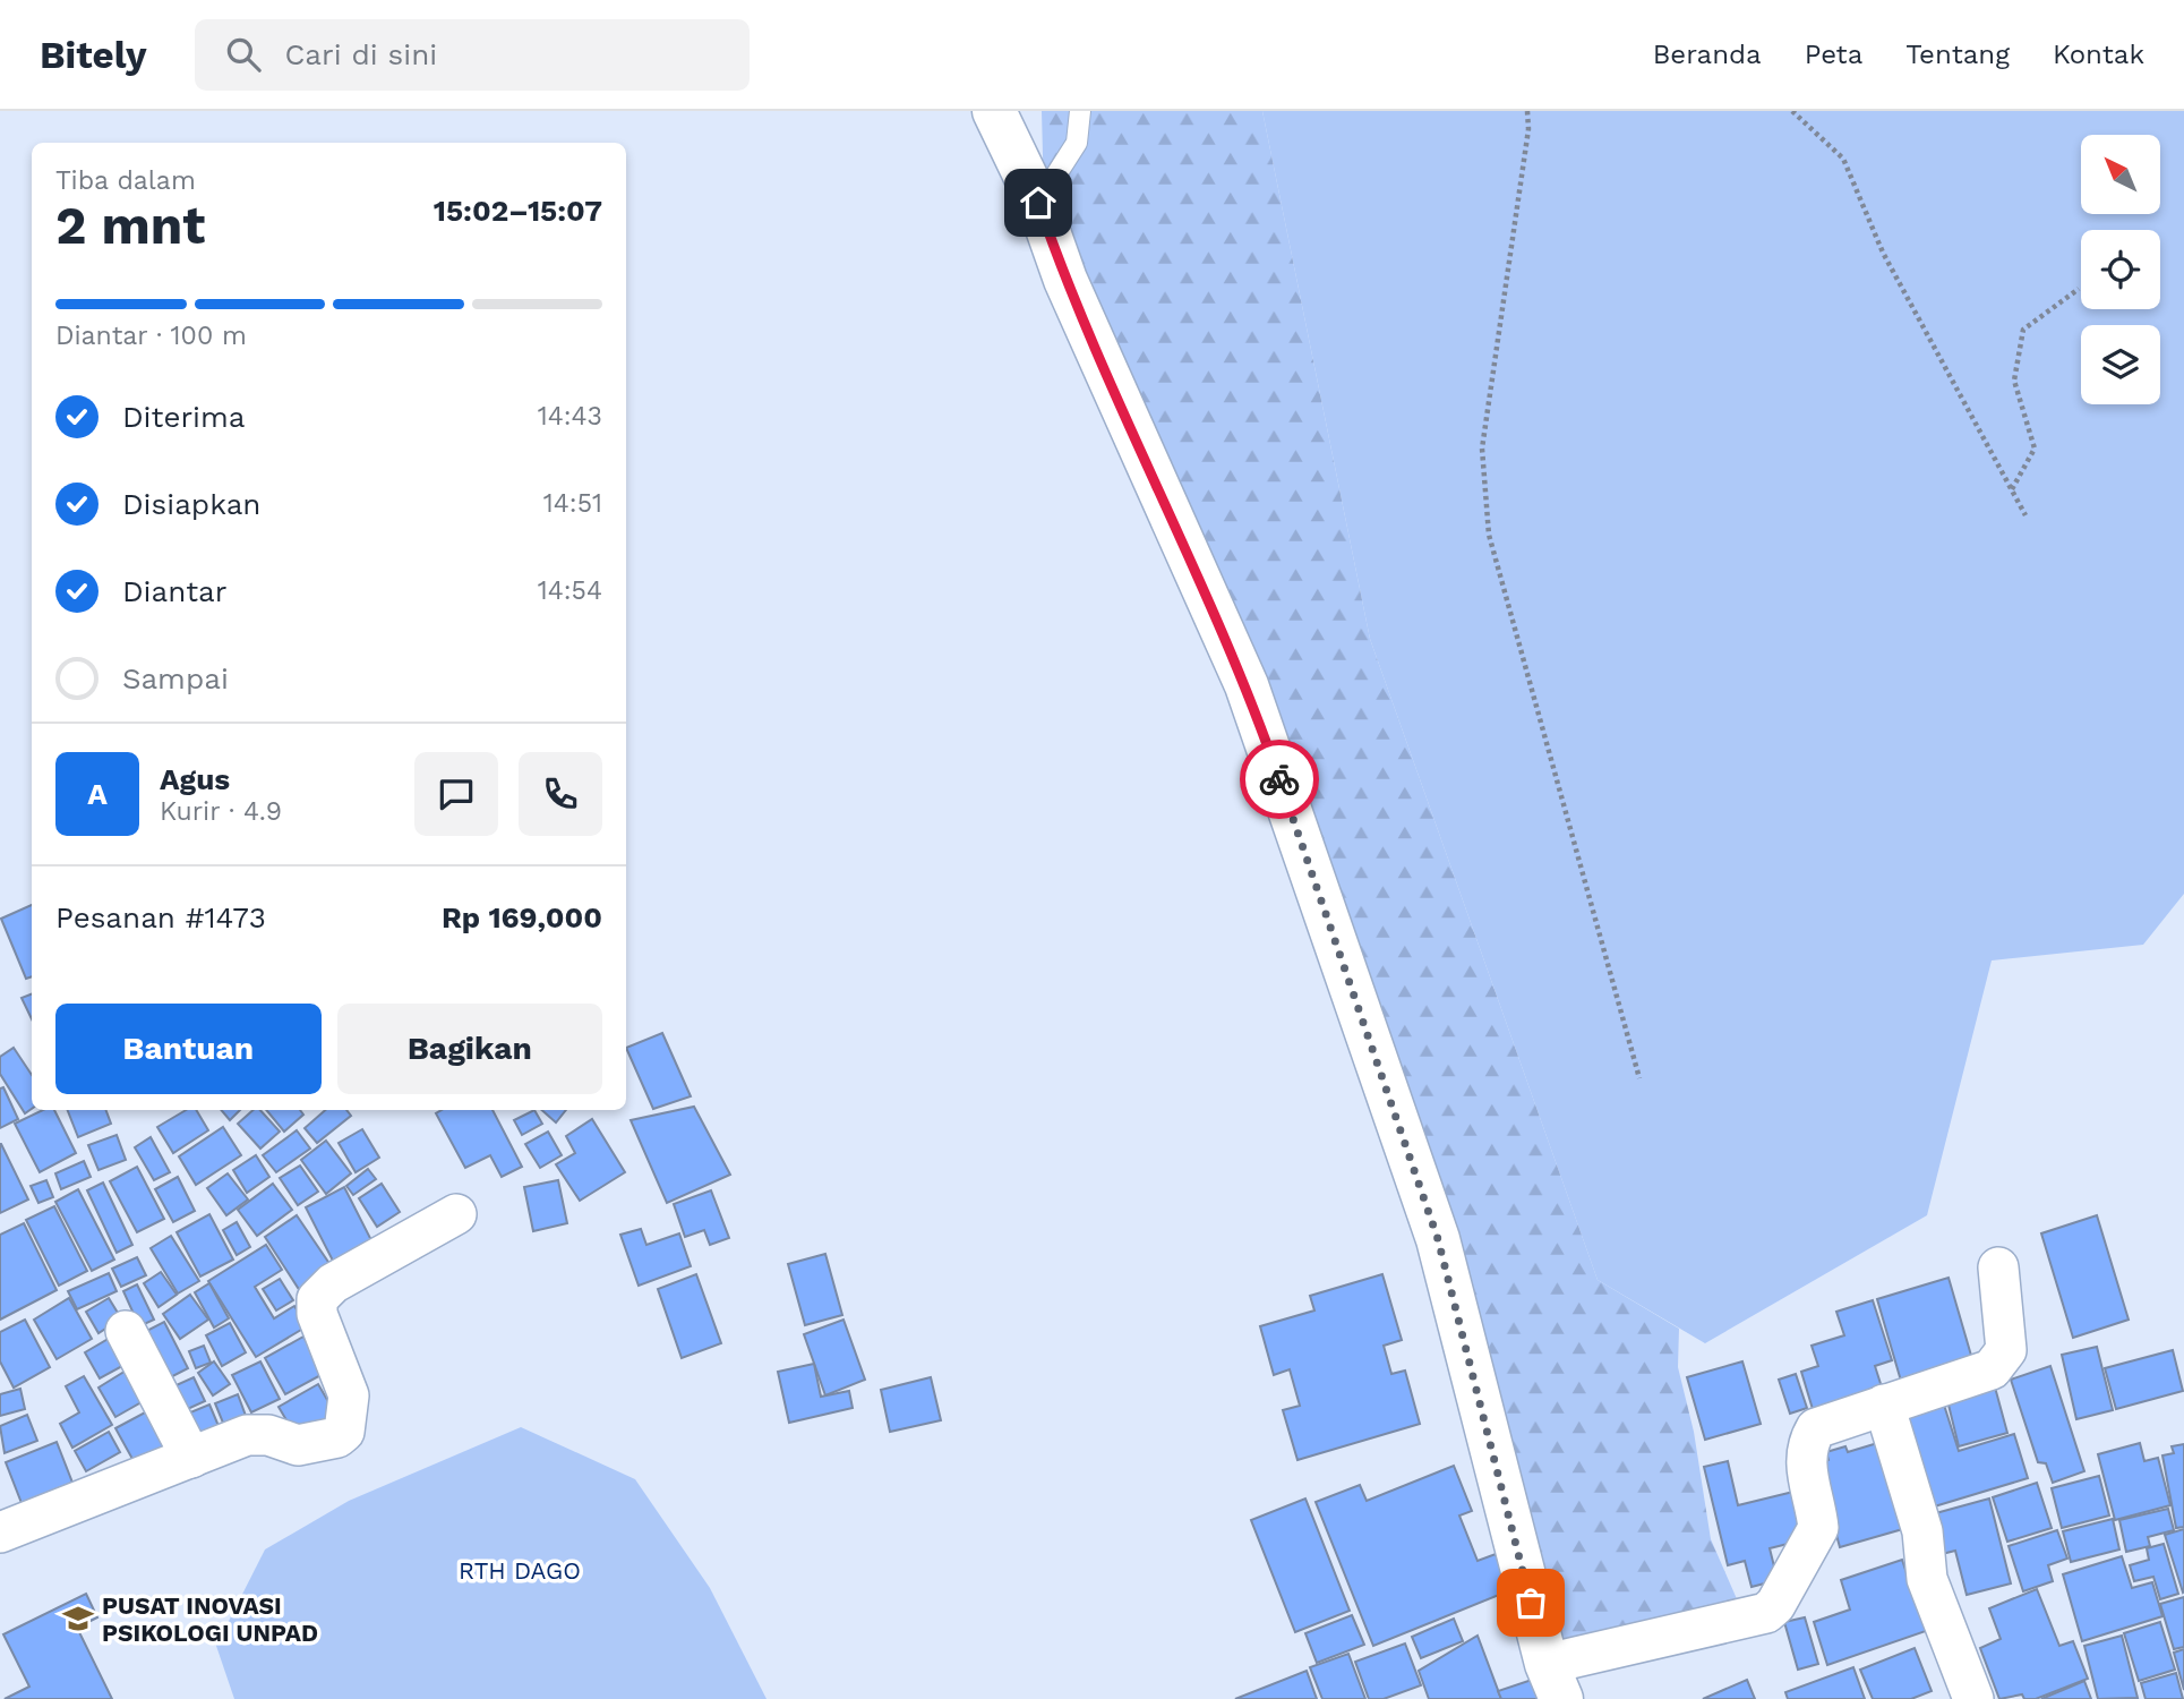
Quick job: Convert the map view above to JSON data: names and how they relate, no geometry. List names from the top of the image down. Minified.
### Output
{"parks":["RTH DAGO"],"places":{"school or university":["PUSAT INOVASI PSIKOLOGI UNPAD"]},"north":"top left","page":{"header":"Bitely","search":"Cari di sini","nav":["Beranda","Peta","Tentang","Kontak"],"heading":["2 mnt","Tiba dalam","15:02–15:07"],"panel":["Agus","Kurir · 4.9","Pesanan #1473","Rp 169,000"],"bar":"Diantar · 100 m","list":[["Diterima","14:43"],["Disiapkan","14:51"],["Diantar","14:54"],"Sampai"],"round":"A","buttons":["Bantuan","Bagikan"]}}
